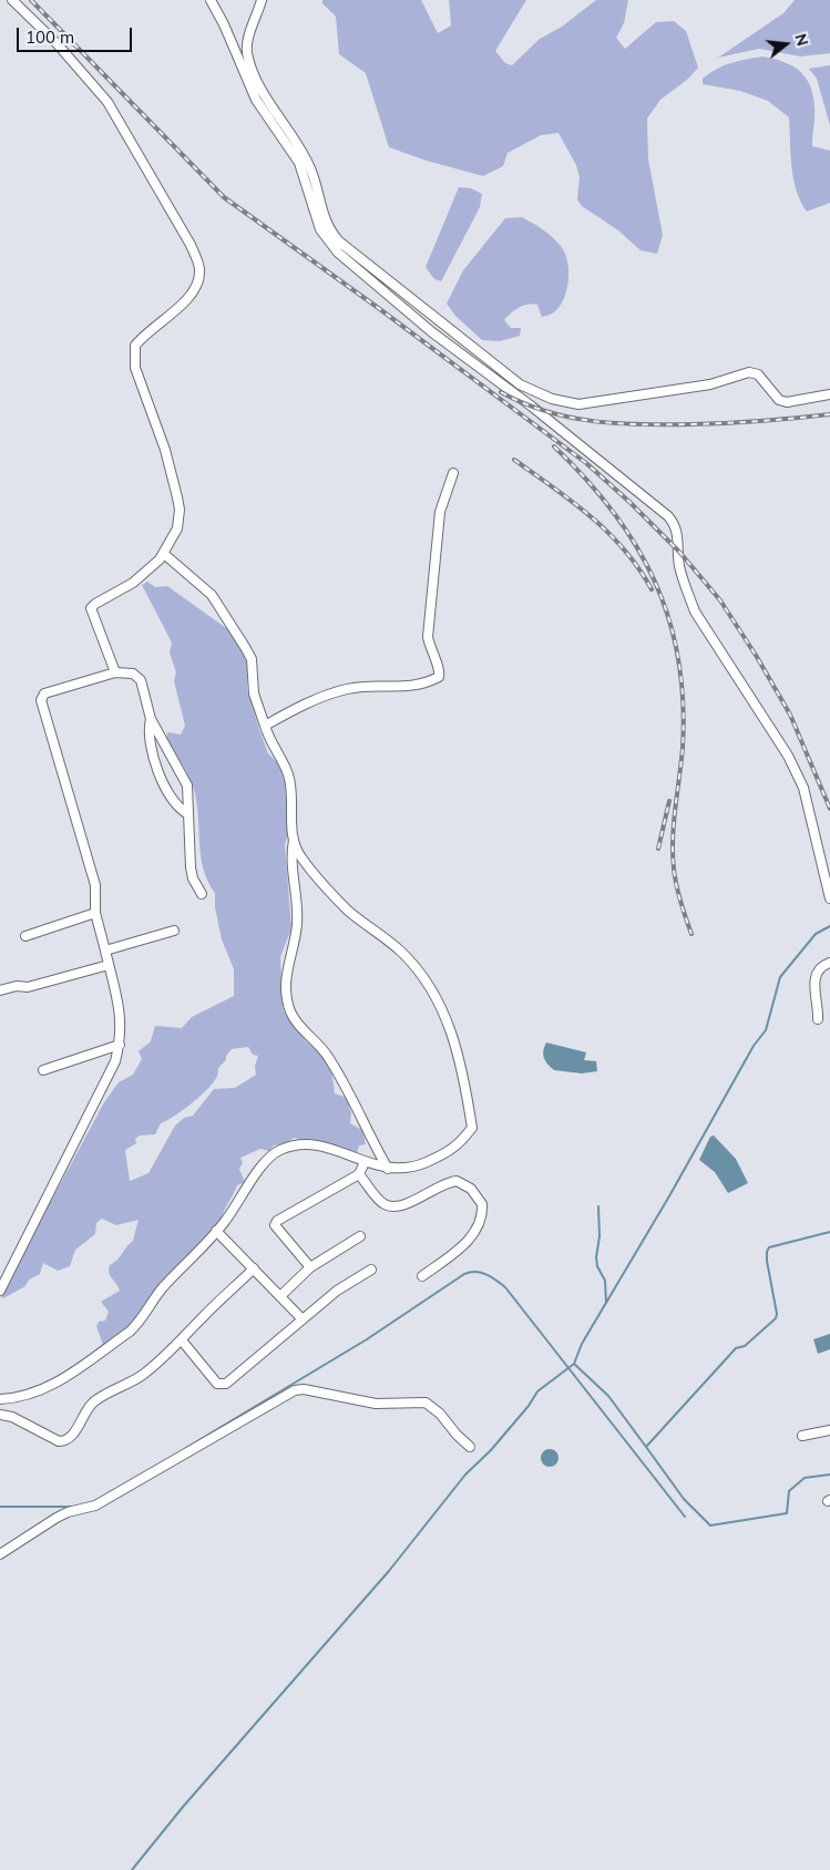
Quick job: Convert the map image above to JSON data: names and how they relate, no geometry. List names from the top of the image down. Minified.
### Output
{"scale_bar":"100 m","north":"right"}
